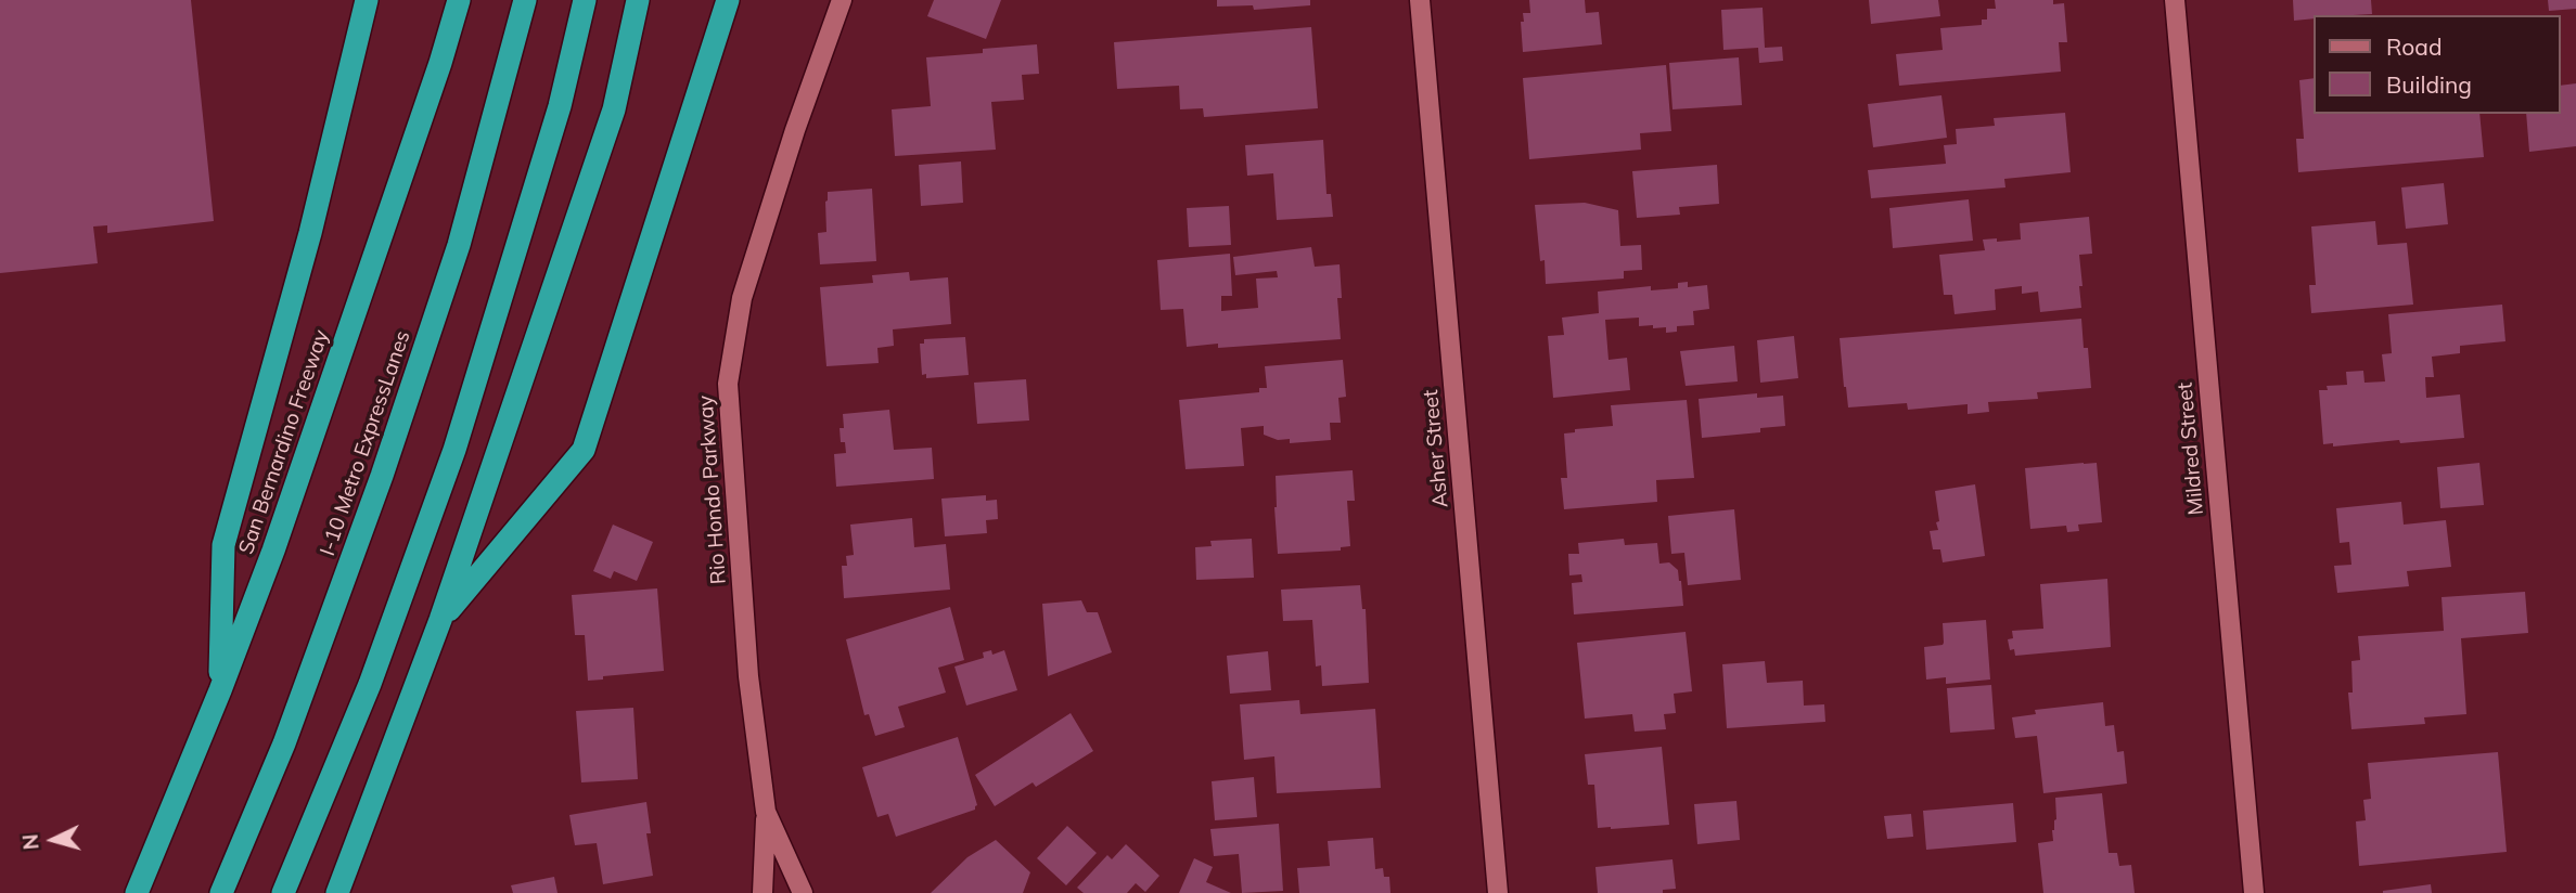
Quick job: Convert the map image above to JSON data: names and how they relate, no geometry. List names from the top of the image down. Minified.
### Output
{"streets":{"highway":["San Bernardino Freeway","I-10 Metro ExpressLanes"],"street":["Asher Street","Mildred Street","Rio Hondo Parkway"]},"legend":["Road","Building"],"north":"left"}
